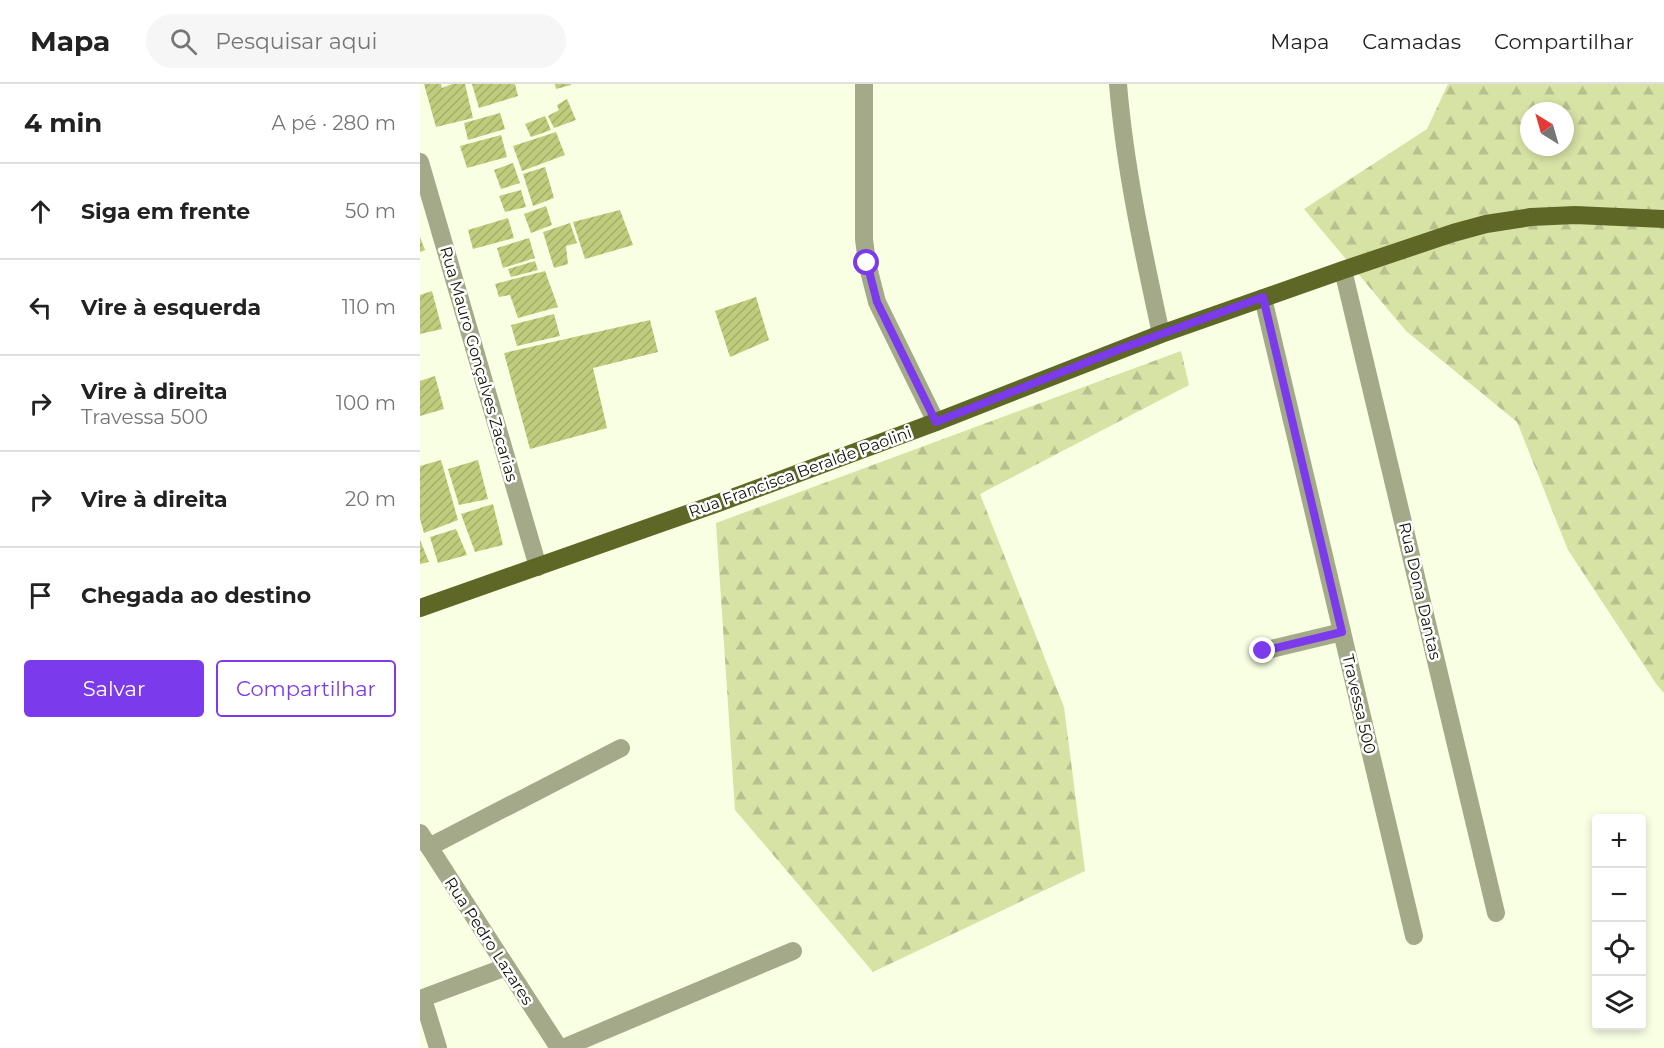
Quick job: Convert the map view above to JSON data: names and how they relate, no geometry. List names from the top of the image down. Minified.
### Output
{"streets":{"main road":["Rua Francisca Beralde Paolini"],"street":["Rua Mauro Gonçalves Zacarias","Rua Dona Dantas","Travessa 500","Rua Pedro Lazares"]},"crossings":[["Rua Mauro Gonçalves Zacarias","Rua Francisca Beralde Paolini"],["Rua Francisca Beralde Paolini","Rua Dona Dantas"],["Rua Francisca Beralde Paolini","Travessa 500"]],"north":"top left","page":{"header":"Mapa","search":"Pesquisar aqui","nav":["Mapa","Camadas","Compartilhar"],"heading":["4 min","A pé · 280 m"],"list":[["Siga em frente","50 m"],["Vire à esquerda","110 m"],["Vire à direita","Travessa 500","100 m"],["Vire à direita","20 m"],"Chegada ao destino"],"buttons":["Salvar","Compartilhar"],"map_buttons":["+","−"]}}
